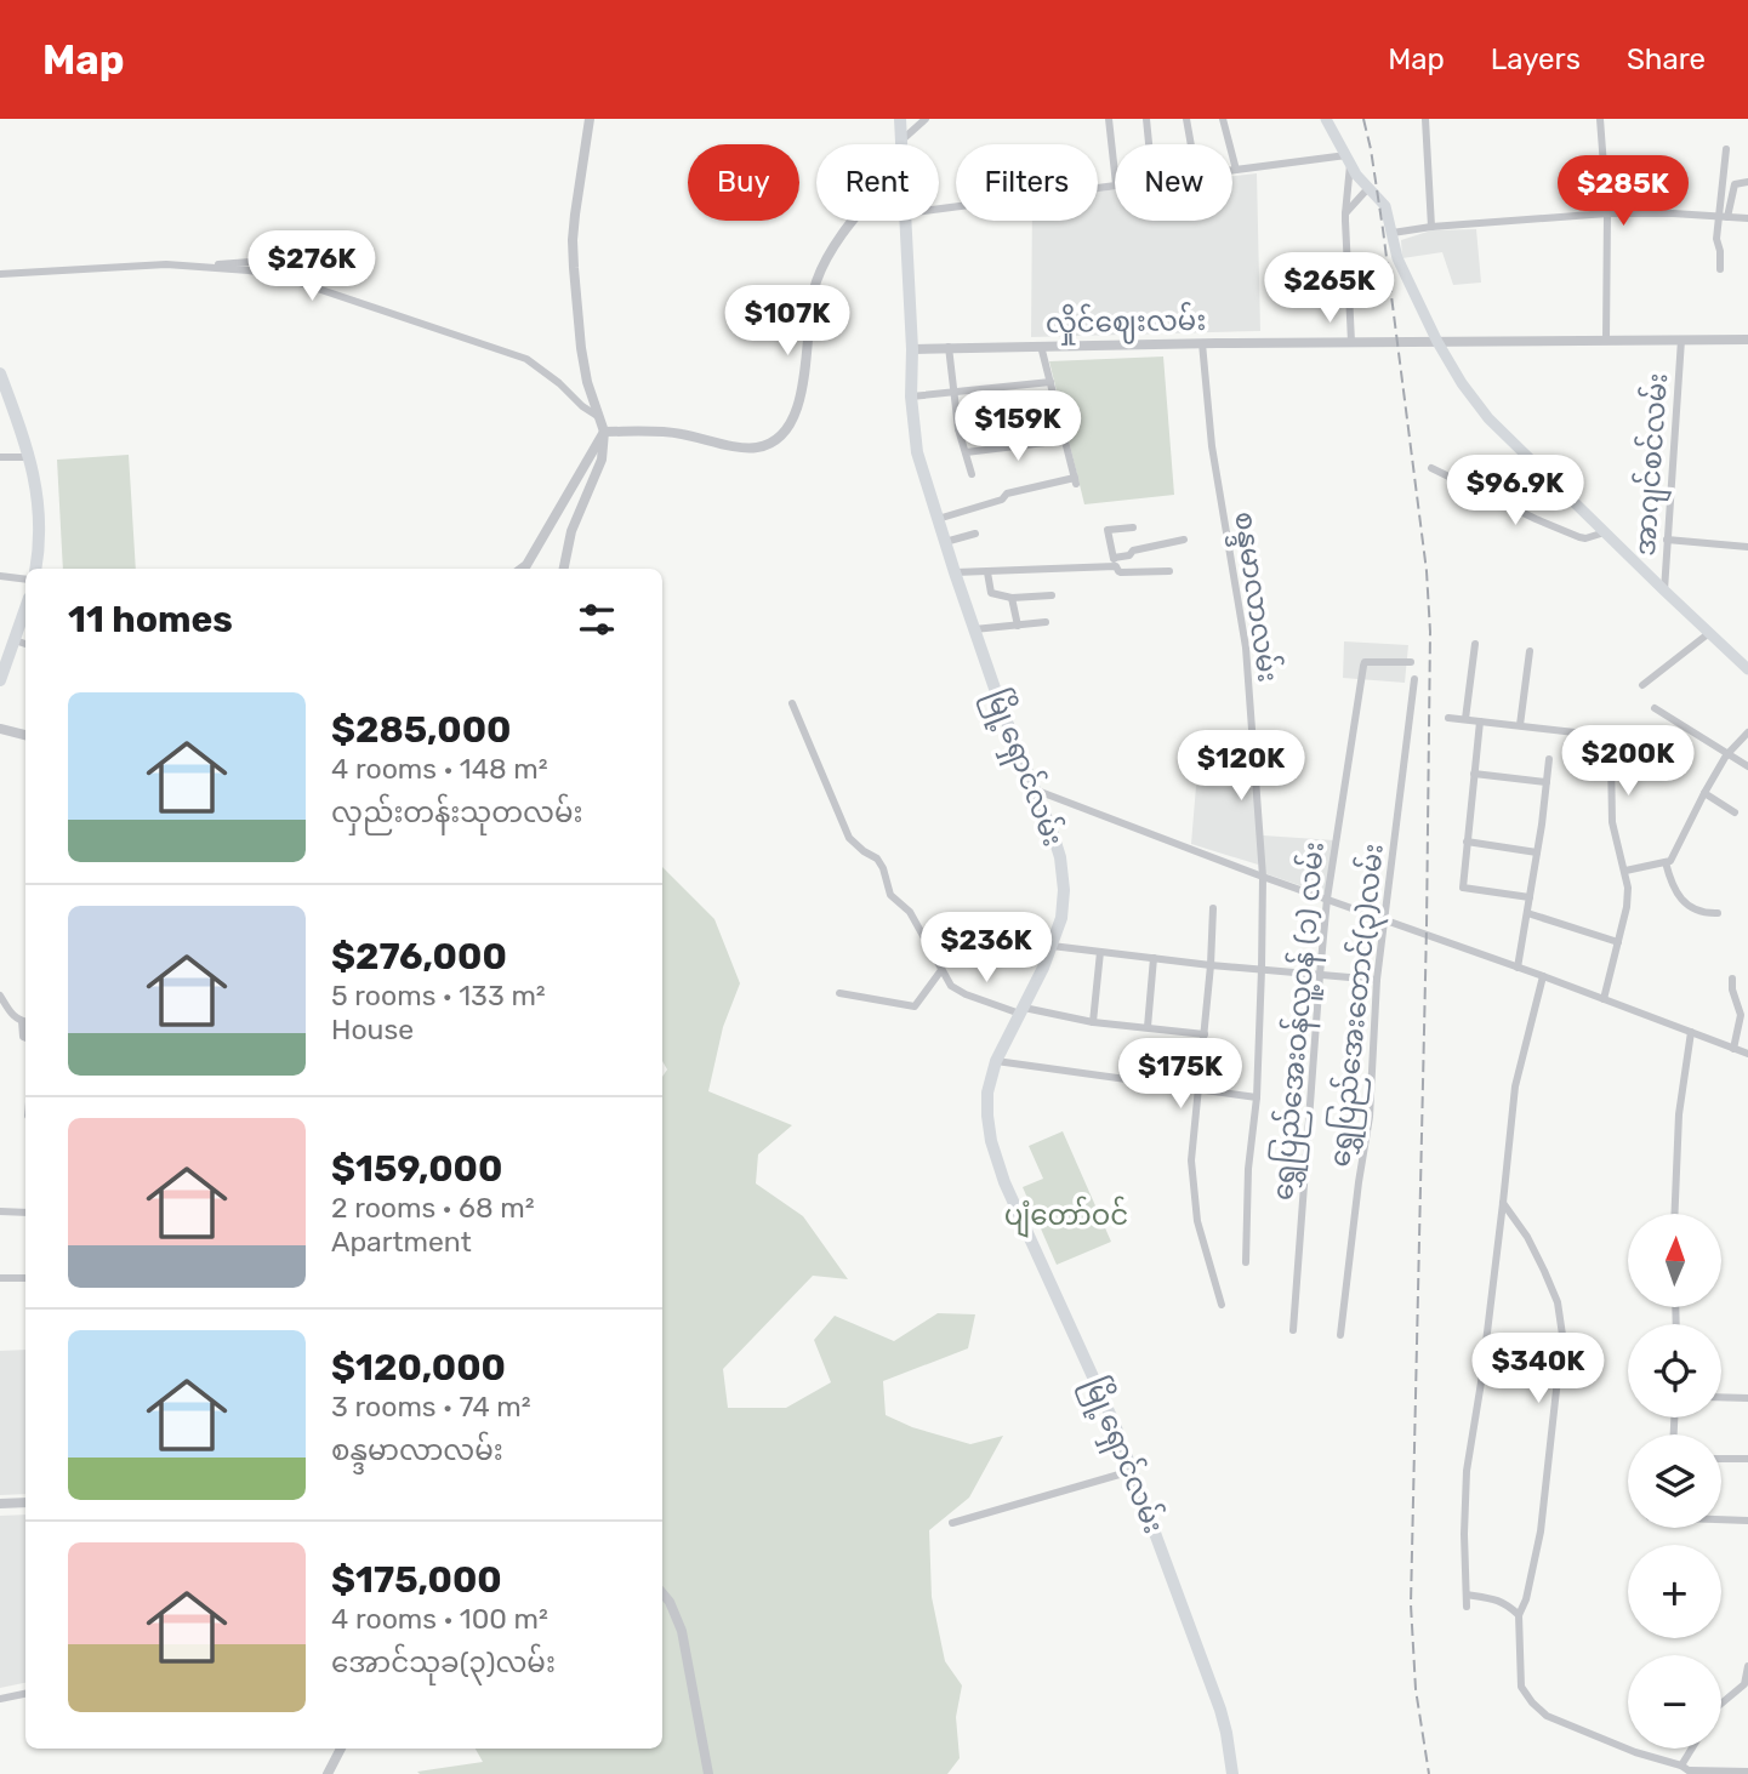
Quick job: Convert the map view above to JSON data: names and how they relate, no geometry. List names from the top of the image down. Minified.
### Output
{"streets":{"highway":["မြို့ရှောင်လမ်း"],"street":["လှိုင်ဈေးလမ်း","အာဂျင်စင်လမ်း","စန္ဒမာလာလမ်း","ရွှေပြည်အေးတောင်(၃)လမ်း","ရွှေပြည်အေးဝန်လူ့ဝန် (၁) လမ်း"]},"crossings":[["လှိုင်ဈေးလမ်း","အာဂျင်စင်လမ်း"],["လှိုင်ဈေးလမ်း","စန္ဒမာလာလမ်း"],["လှိုင်ဈေးလမ်း","မြို့ရှောင်လမ်း"]],"parks":["ပျံတော်ဝင်"],"north":"top","page":{"header":"Map","nav":["Map","Layers","Share"],"chip":["Buy","Rent","Filters","New"],"price":["$285K","$276K","$265K","$107K","$159K","$96.9K","$200K","$120K","$236K","$175K","$340K"],"heading":"11 homes","list":[{"name":"$285,000","note":"4 rooms · 148 m² · လှည်းတန်းသုတလမ်း"},{"name":"$276,000","note":"5 rooms · 133 m² · House"},{"name":"$159,000","note":"2 rooms · 68 m² · Apartment"},{"name":"$120,000","note":"3 rooms · 74 m² · စန္ဒမာလာလမ်း"},{"name":"$175,000","note":"4 rooms · 100 m² · အောင်သုခ(၃)လမ်း"}],"map_buttons":["+","−"]}}
